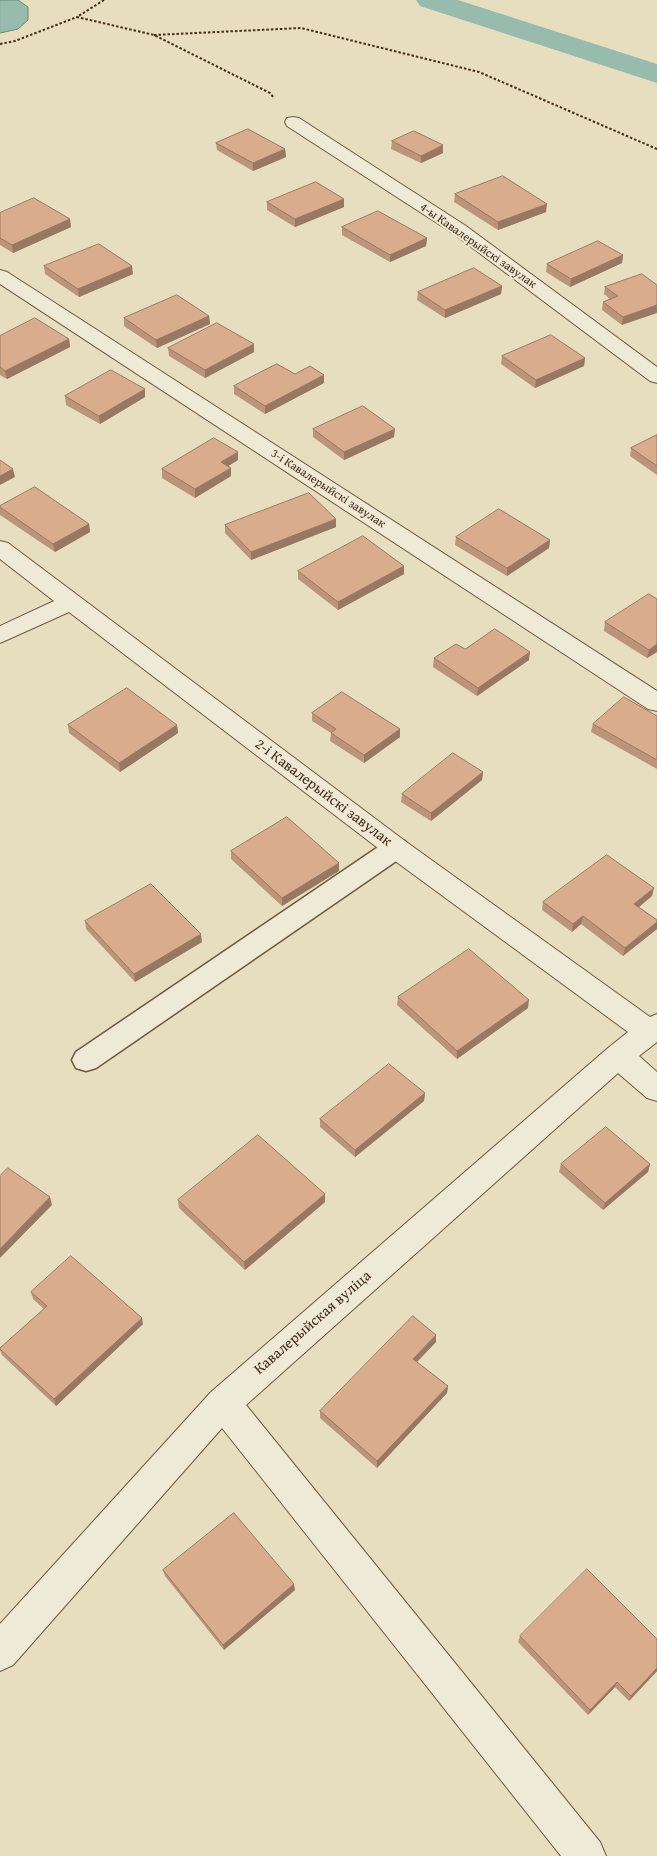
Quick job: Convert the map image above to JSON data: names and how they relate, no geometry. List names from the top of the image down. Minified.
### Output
{"streets":{"street":["4-ы Кавалерыйскі завулак","3-і Кавалерыйскі завулак","2-і Кавалерыйскі завулак","Кавалерыйская вуліца"]},"crossings":[["2-і Кавалерыйскі завулак","Кавалерыйская вуліца"]]}
